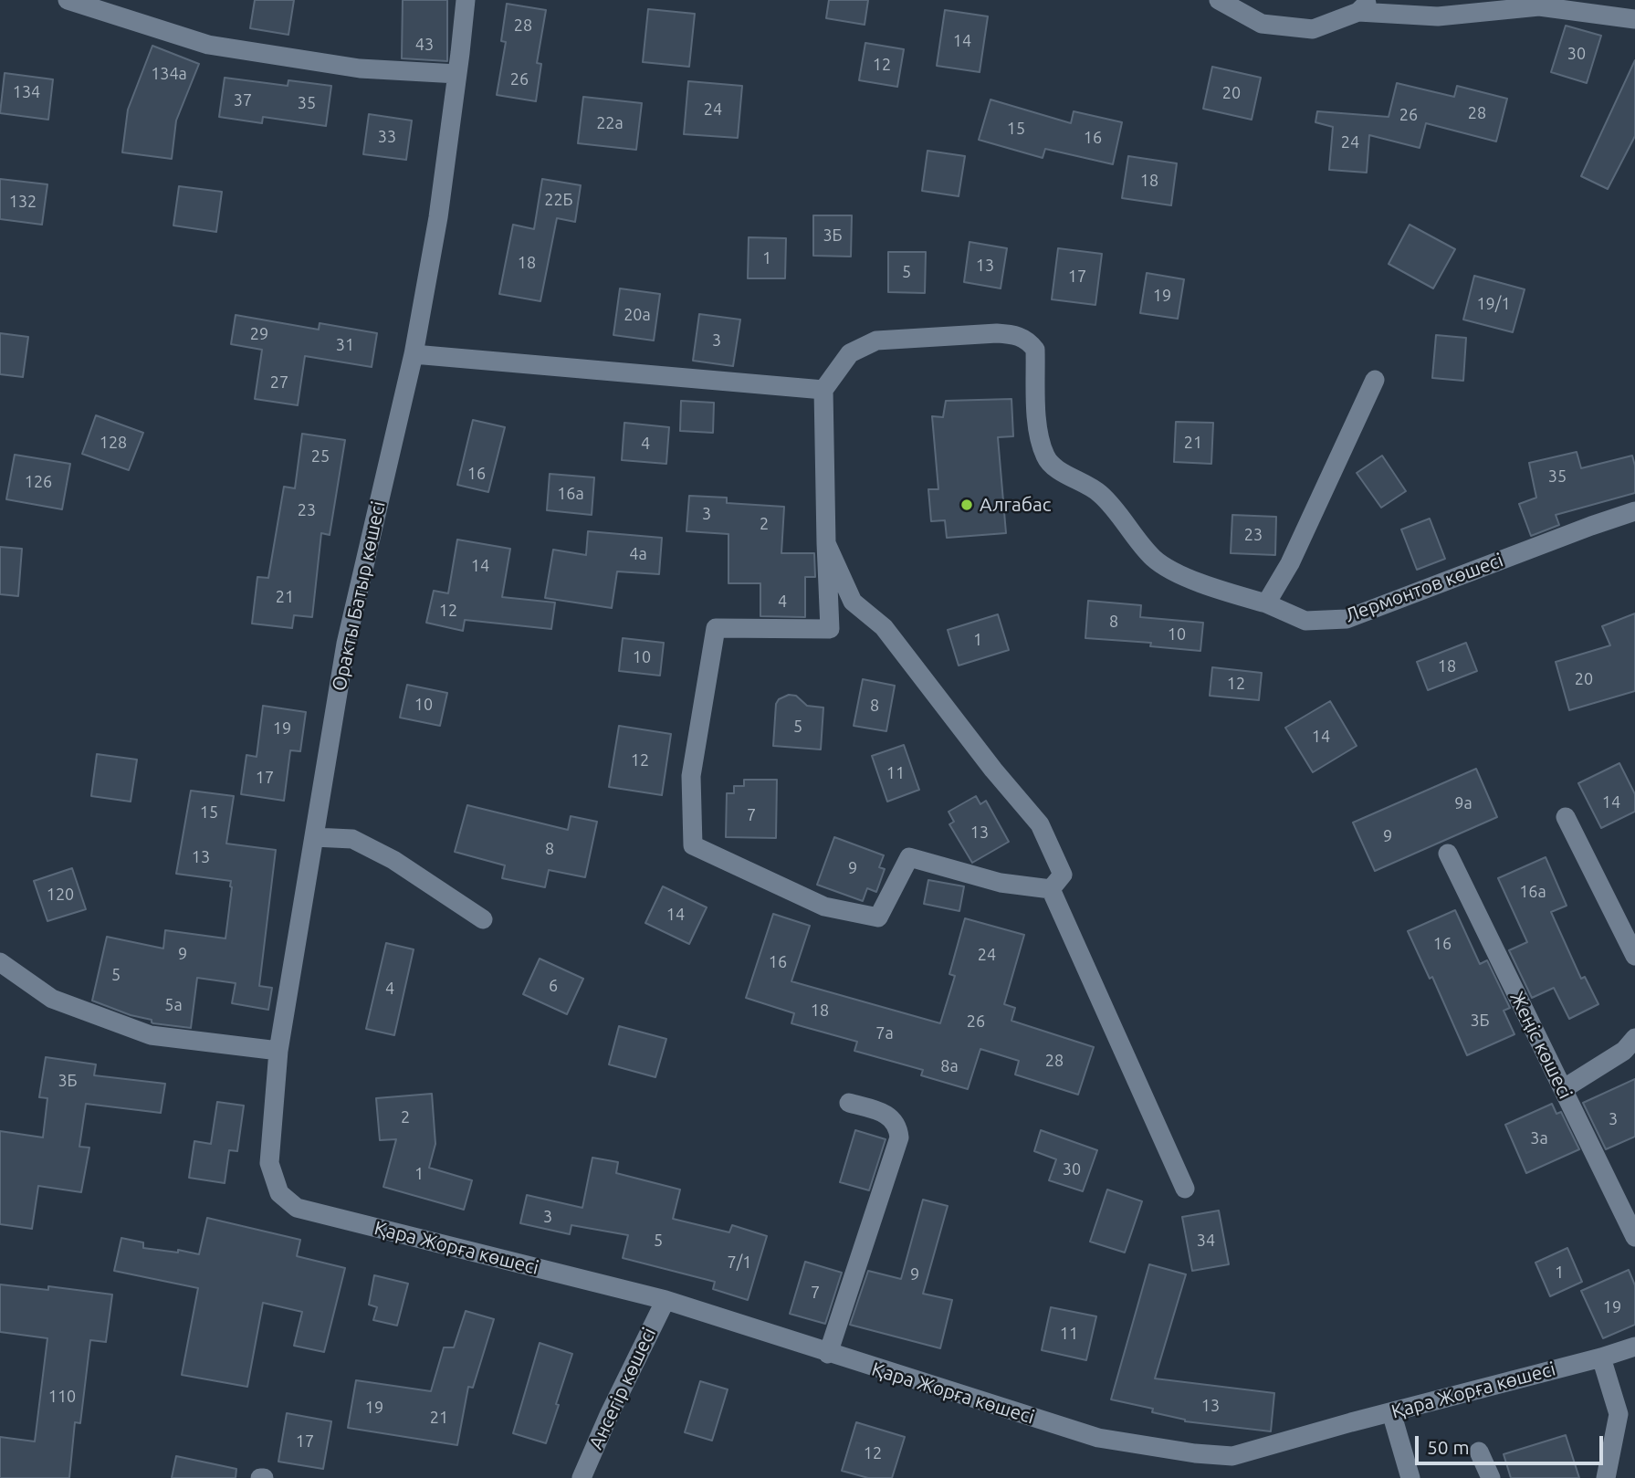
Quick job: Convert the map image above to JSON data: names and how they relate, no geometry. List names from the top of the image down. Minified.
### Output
{"streets":{"street":["Лермонтов көшесі","Оракты Батыр көшесі","Жеңіс көшесі","Қара Жорға көшесі","Ансегір көшесі"]},"crossings":[["Оракты Батыр көшесі","Қара Жорға көшесі"],["Қара Жорға көшесі","Ансегір көшесі"]],"places":["Алгабас"],"house_numbers":["28","14","43","30","12","134а","26","134","20","37","35","24","28","26","22а","15","33","16","24","18","22Б","132","3Б","1","18","13","5","17","19","19/1","20а","29","3","31","27","128","21","4","25","16","35","126","16а","23","3","2","23","4а","14","21","4","12","8","10","1","10","18","20","12","10","8","5","19","14","12","11","17","14","9а","15","7","13","9","8","13","9","16а","120","14","16","9","24","16","5","6","4","5а","18","3Б","26","7а","28","8а","3Б","2","3","3а","30","1","3","5","34","7/1","1","9","7","19","11","110","13","19","21","17","12"],"scale_bar":"50 m"}
